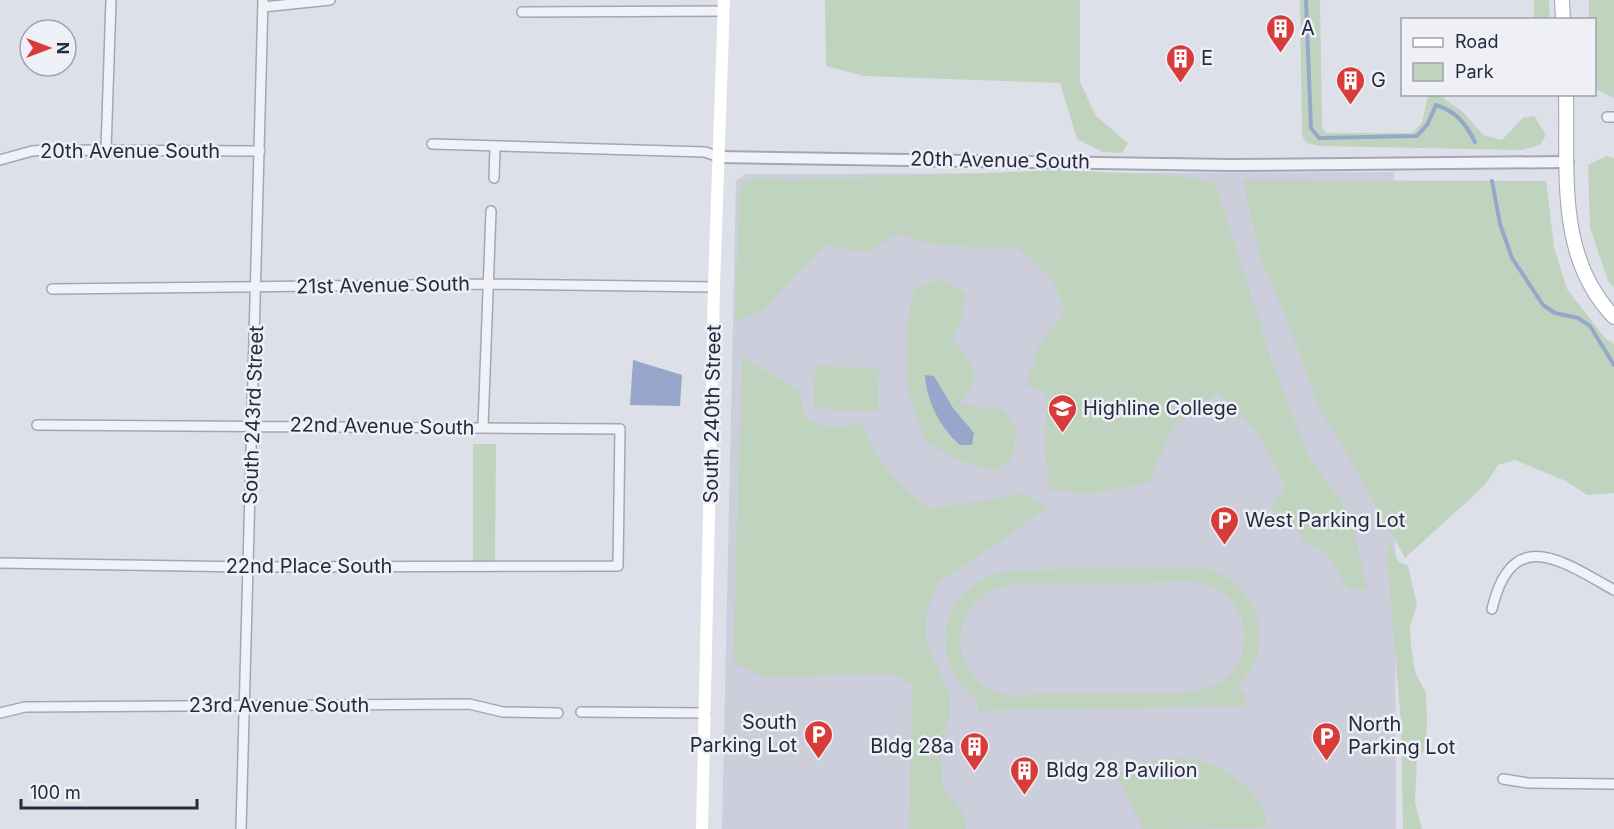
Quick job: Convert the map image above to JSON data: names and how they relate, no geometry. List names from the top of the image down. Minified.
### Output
{"streets":{"main road":["South 240th Street"],"street":["20th Avenue South","21st Avenue South","South 243rd Street","22nd Avenue South","22nd Place South","23rd Avenue South"]},"crossings":[["20th Avenue South","South 240th Street"],["20th Avenue South","South 243rd Street"],["21st Avenue South","South 240th Street"],["21st Avenue South","South 243rd Street"],["South 243rd Street","22nd Avenue South"],["South 243rd Street","22nd Place South"],["South 243rd Street","23rd Avenue South"],["22nd Avenue South","22nd Place South"]],"places":{"building":["A","E","G","Bldg 28a","Bldg 28 Pavilion"],"school or university":["Highline College"],"parking":["West Parking Lot","South Parking Lot","North Parking Lot"]},"legend":["Road","Park"],"scale_bar":"100 m","north":"right"}
